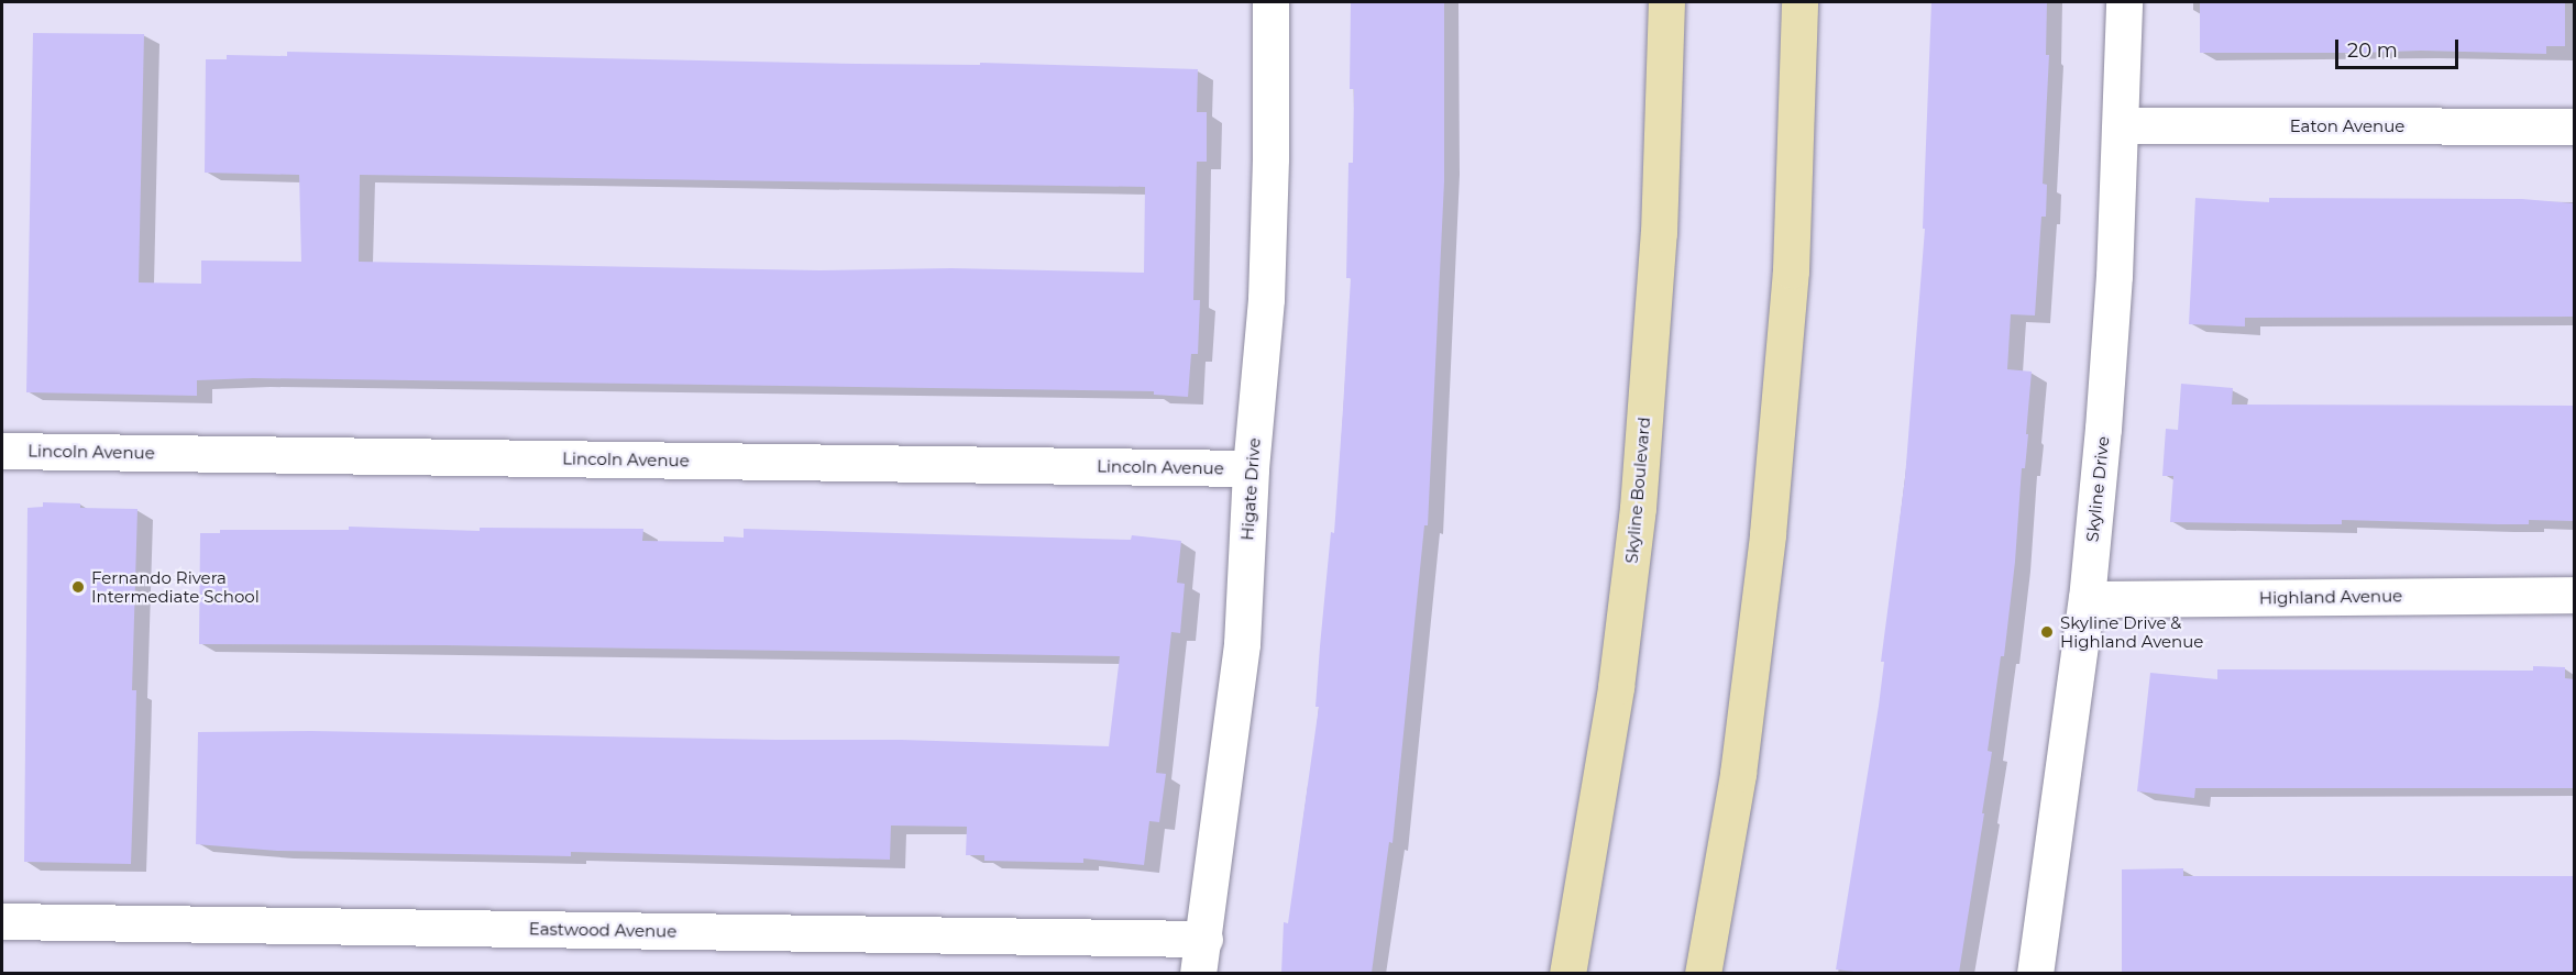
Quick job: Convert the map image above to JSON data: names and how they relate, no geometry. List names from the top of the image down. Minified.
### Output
{"streets":{"main road":["Skyline Boulevard"],"street":["Eaton Avenue","Lincoln Avenue","Higate Drive","Skyline Drive","Highland Avenue","Eastwood Avenue"]},"crossings":[["Eaton Avenue","Skyline Drive"],["Lincoln Avenue","Higate Drive"],["Higate Drive","Eastwood Avenue"],["Skyline Drive","Highland Avenue"]],"places":["Fernando Rivera Intermediate School","Skyline Drive & Highland Avenue"],"scale_bar":"20 m"}
